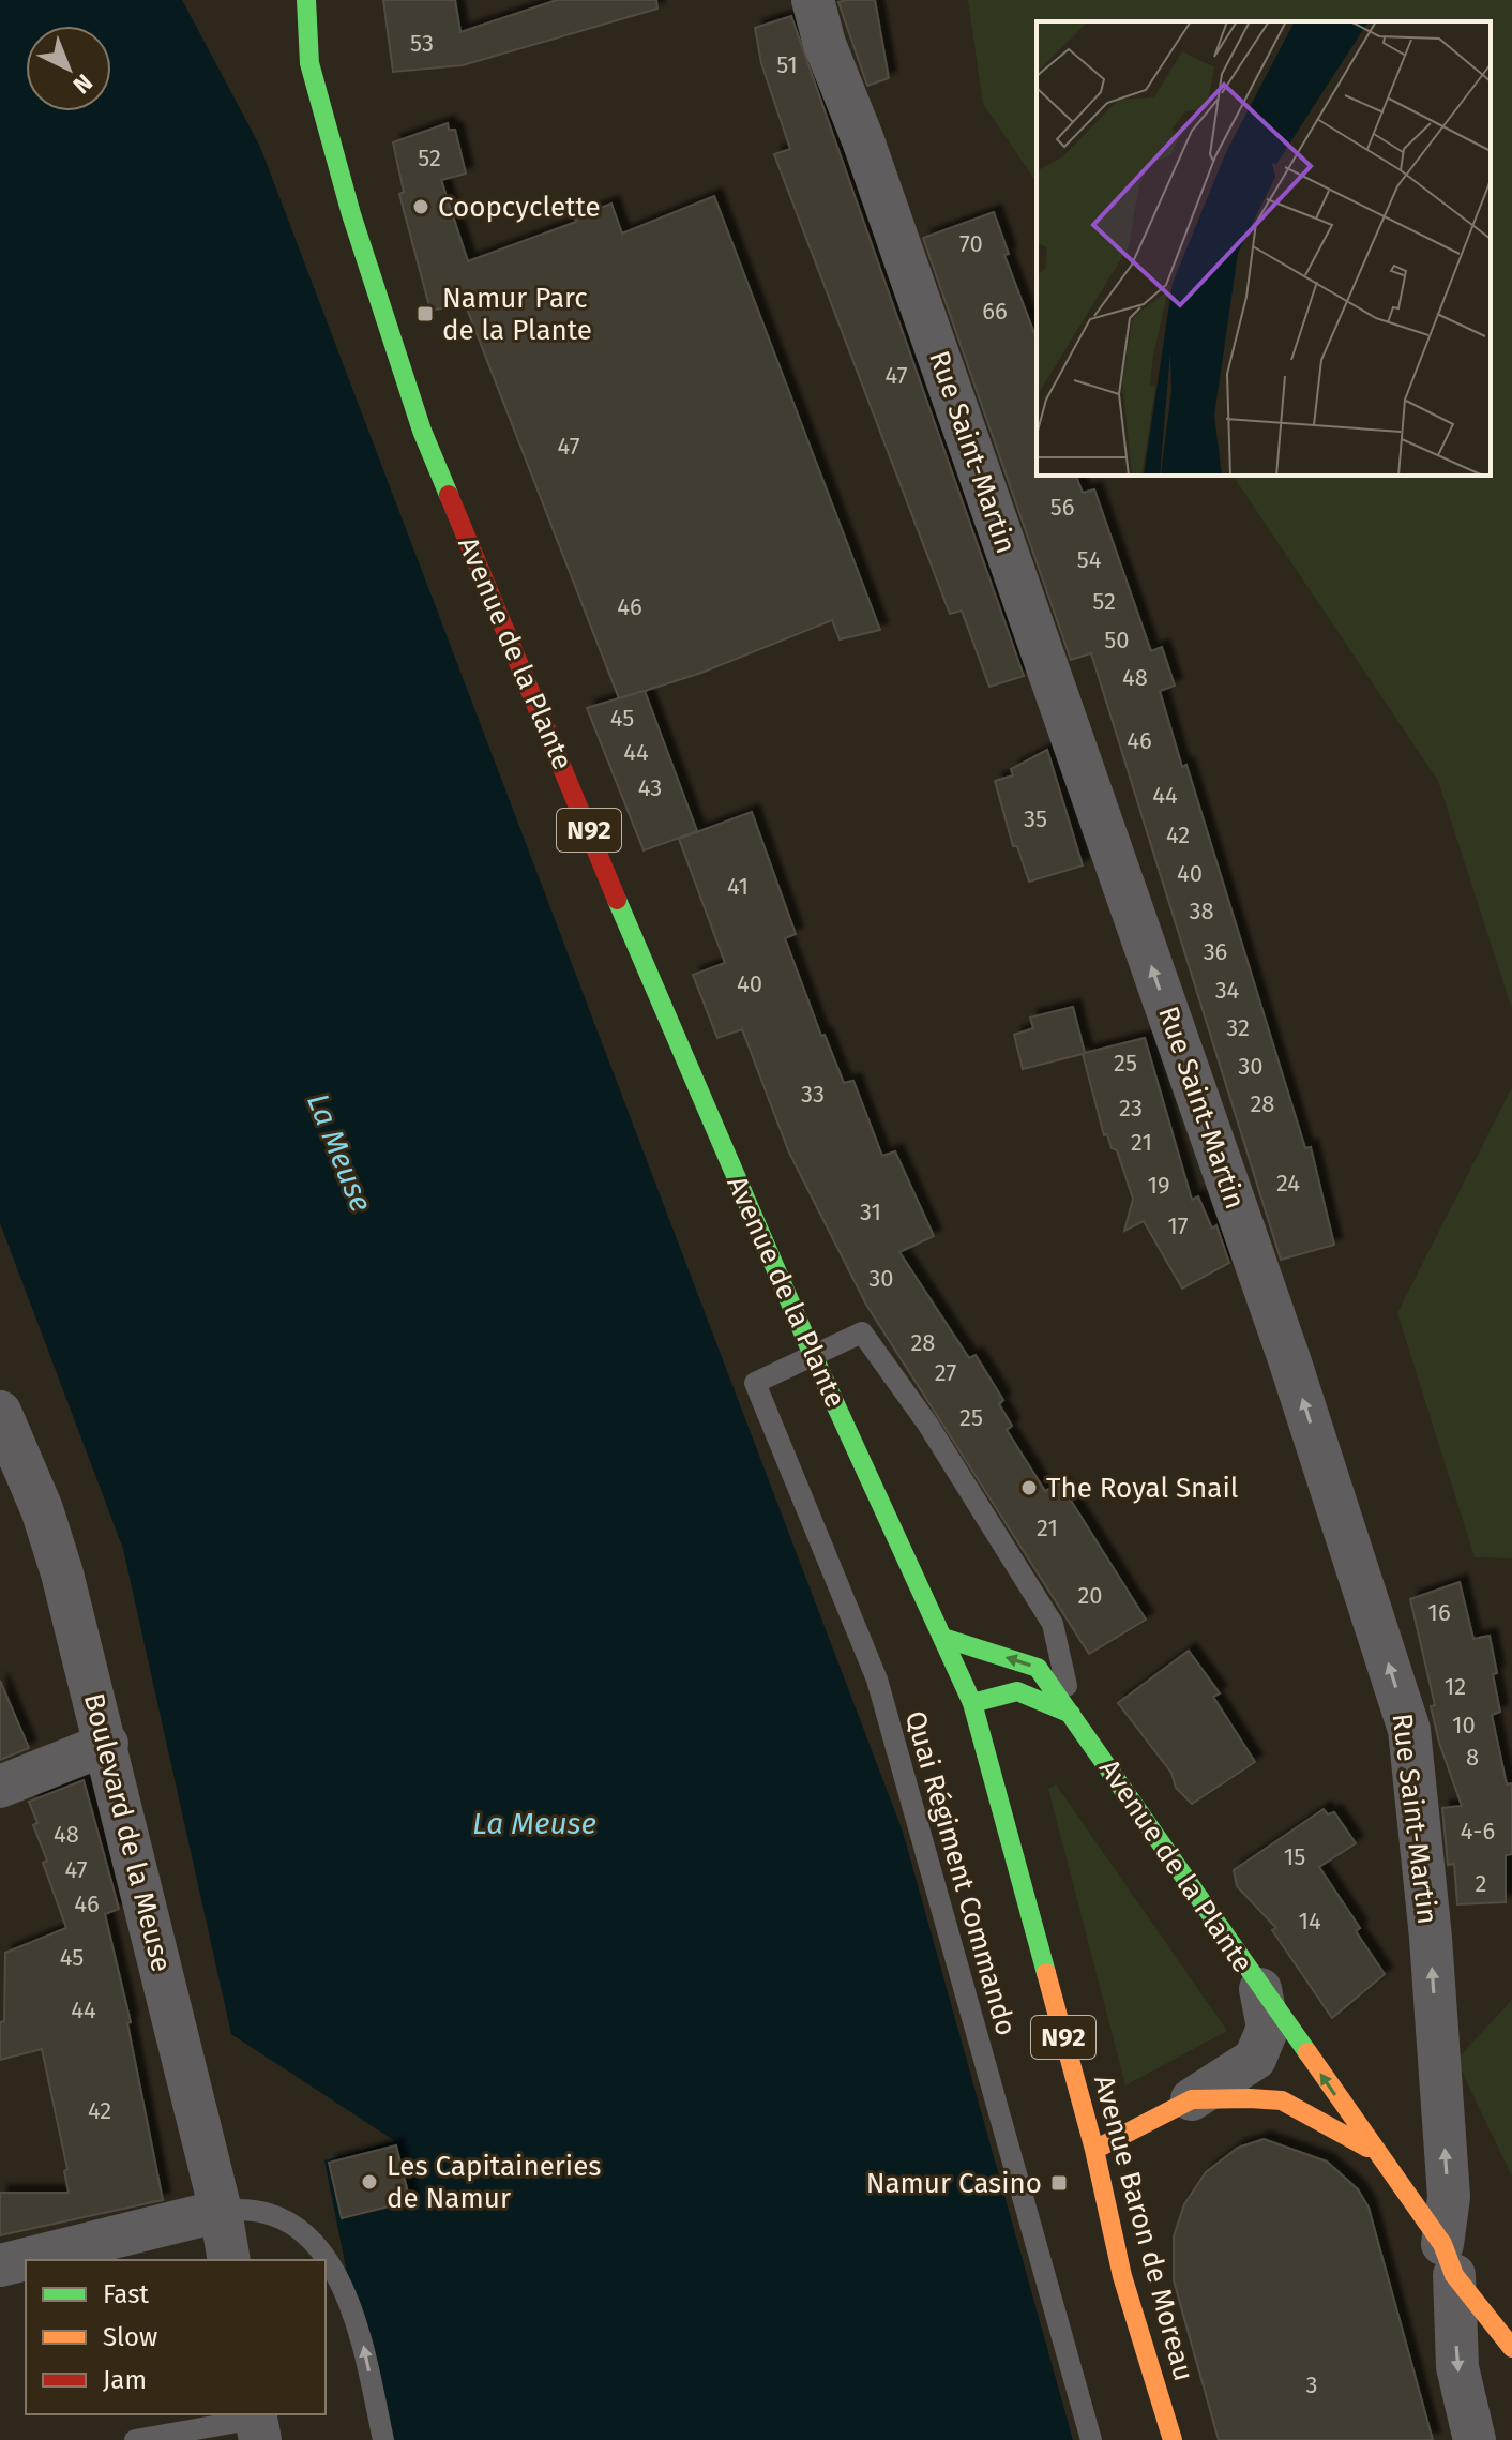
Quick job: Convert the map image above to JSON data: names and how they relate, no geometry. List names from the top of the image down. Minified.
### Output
{"streets":{"main road":["Avenue de la Plante","N92","Avenue Baron de Moreau"],"street":["Rue Saint-Martin","Boulevard de la Meuse"],"lane":["Quai Régiment Commando"]},"crossings":[["Rue Saint-Martin","Avenue de la Plante"],["Avenue de la Plante","Quai Régiment Commando"],["Avenue de la Plante","Avenue Baron de Moreau"]],"one_way":["Rue Saint-Martin"],"water":["La Meuse"],"places":{"other":["Coopcyclette","The Royal Snail","Les Capitaineries de Namur"],"transit":["Namur Parc de la Plante","Namur Casino"]},"house_numbers":["53","51","52","70","66","47","47","56","54","52","46","50","48","45","46","44","43","44","35","42","40","41","38","36","40","34","32","25","30","33","28","23","21","24","19","31","17","30","28","27","25","21","20","16","12","10","8","4-6","48","15","47","2","46","14","45","44","42","3"],"legend":["Fast","Slow","Jam"],"north":"bottom right"}
